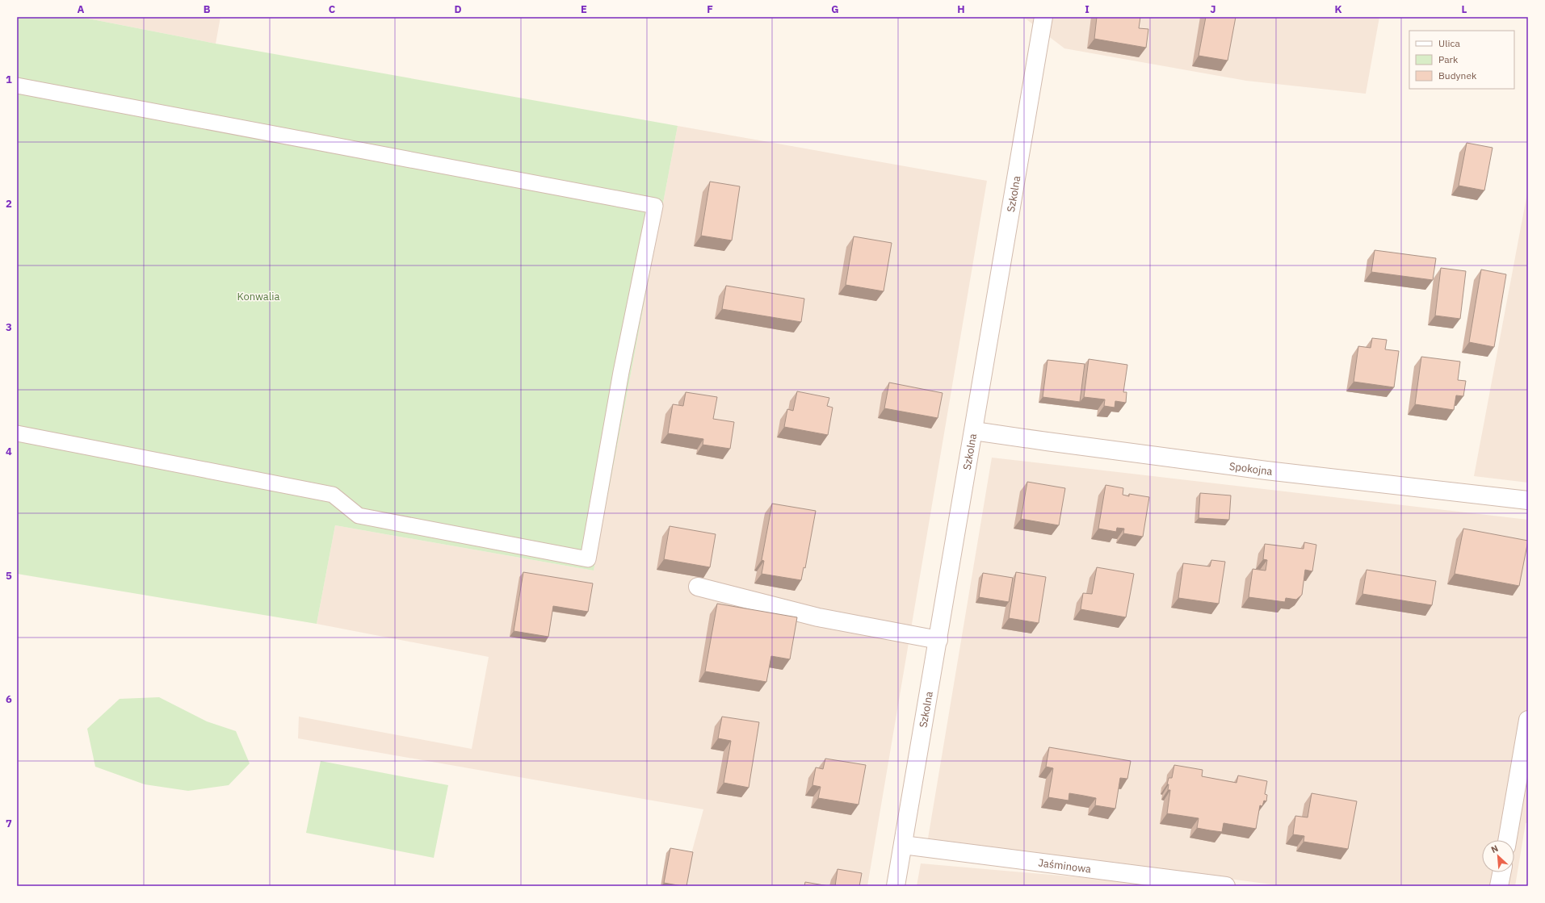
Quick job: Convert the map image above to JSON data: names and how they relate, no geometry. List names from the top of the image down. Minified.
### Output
{"streets":{"street":["Szkolna","Spokojna","Jaśminowa"]},"crossings":[["Szkolna","Spokojna"],["Szkolna","Jaśminowa"]],"parks":["Konwalia"],"legend":["Ulica","Park","Budynek"],"north":"top left","grid":{"columns":["A","B","C","D","E","F","G","H","I","J","K","L"],"rows":["1","2","3","4","5","6","7"]}}
